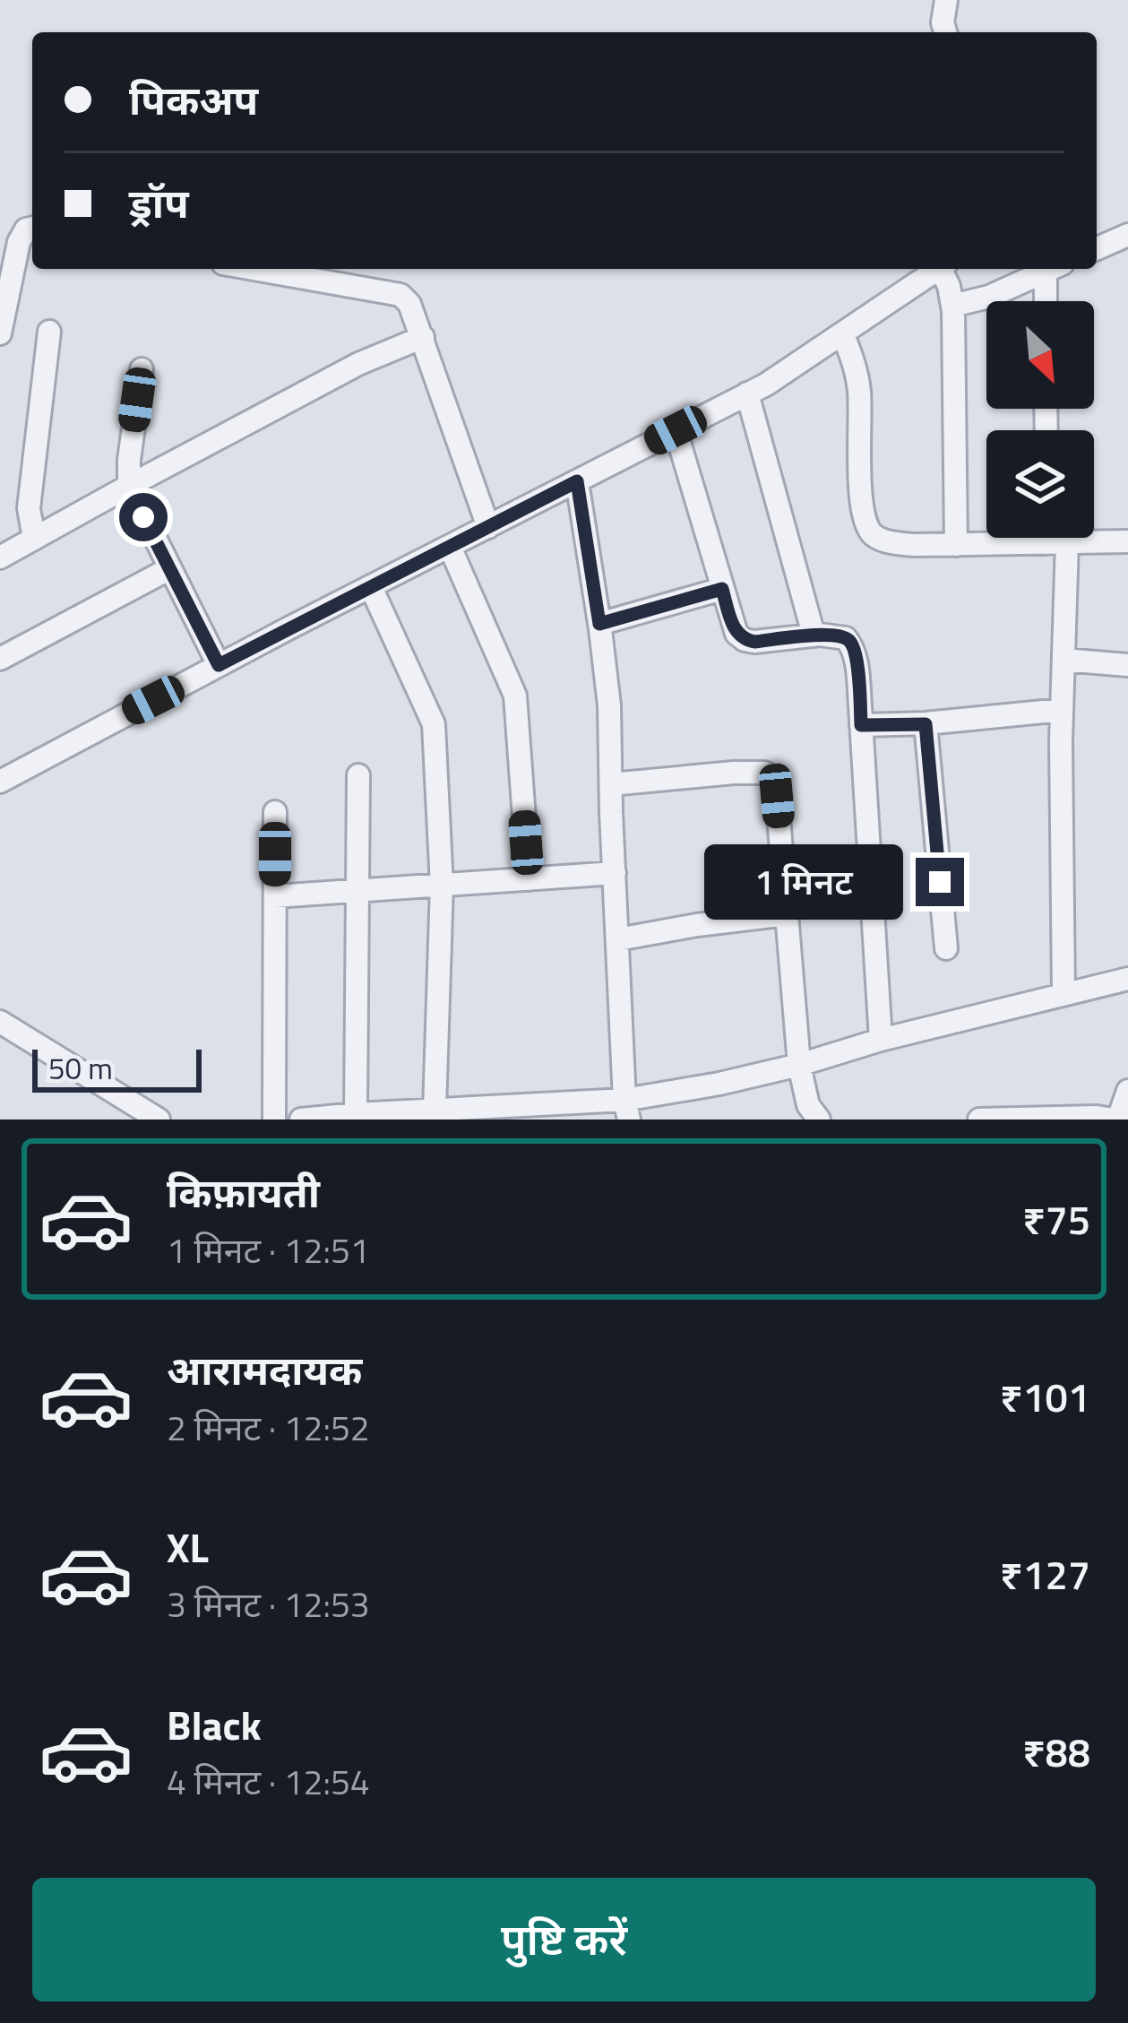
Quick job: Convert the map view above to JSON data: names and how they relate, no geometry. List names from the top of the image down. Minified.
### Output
{"scale_bar":"50 m","north":"bottom right","page":{"banner":["पिकअप","ड्रॉप"],"bubble":"1 मिनट","scale":"50 m","list":[{"name":"किफ़ायती","note":"1 मिनट · 12:51","value":"₹75"},{"name":"आरामदायक","note":"2 मिनट · 12:52","value":"₹101"},{"name":"XL","note":"3 मिनट · 12:53","value":"₹127"},{"name":"Black","note":"4 मिनट · 12:54","value":"₹88"}],"buttons":"पुष्टि करें"}}
